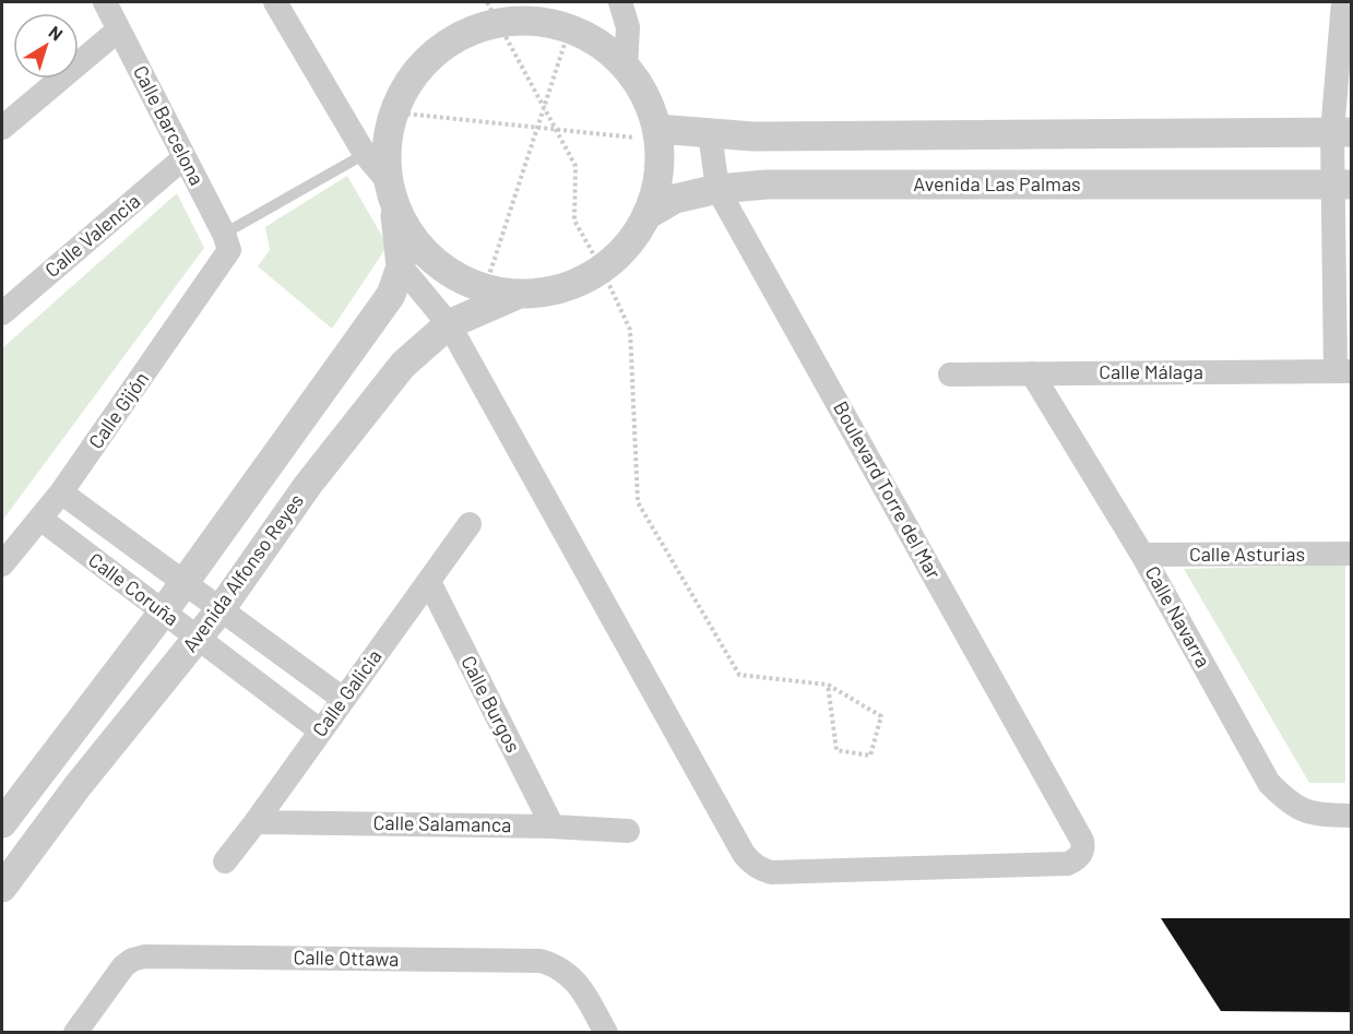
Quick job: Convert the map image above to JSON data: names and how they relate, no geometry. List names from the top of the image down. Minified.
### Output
{"streets":{"street":["Calle Barcelona","Avenida Las Palmas","Calle Valencia","Calle Málaga","Calle Gijón","Boulevard Torre del Mar","Calle Asturias","Avenida Alfonso Reyes","Calle Coruña","Calle Navarra","Calle Galicia","Calle Burgos","Calle Salamanca","Calle Ottawa"]},"crossings":[["Calle Barcelona","Calle Valencia"],["Calle Barcelona","Calle Gijón"],["Avenida Las Palmas","Boulevard Torre del Mar"],["Calle Málaga","Calle Navarra"],["Calle Gijón","Calle Coruña"],["Boulevard Torre del Mar","Avenida Alfonso Reyes"],["Calle Asturias","Calle Navarra"],["Avenida Alfonso Reyes","Calle Coruña"],["Calle Coruña","Calle Galicia"],["Calle Galicia","Calle Burgos"],["Calle Galicia","Calle Salamanca"],["Calle Burgos","Calle Salamanca"]],"north":"top right"}
